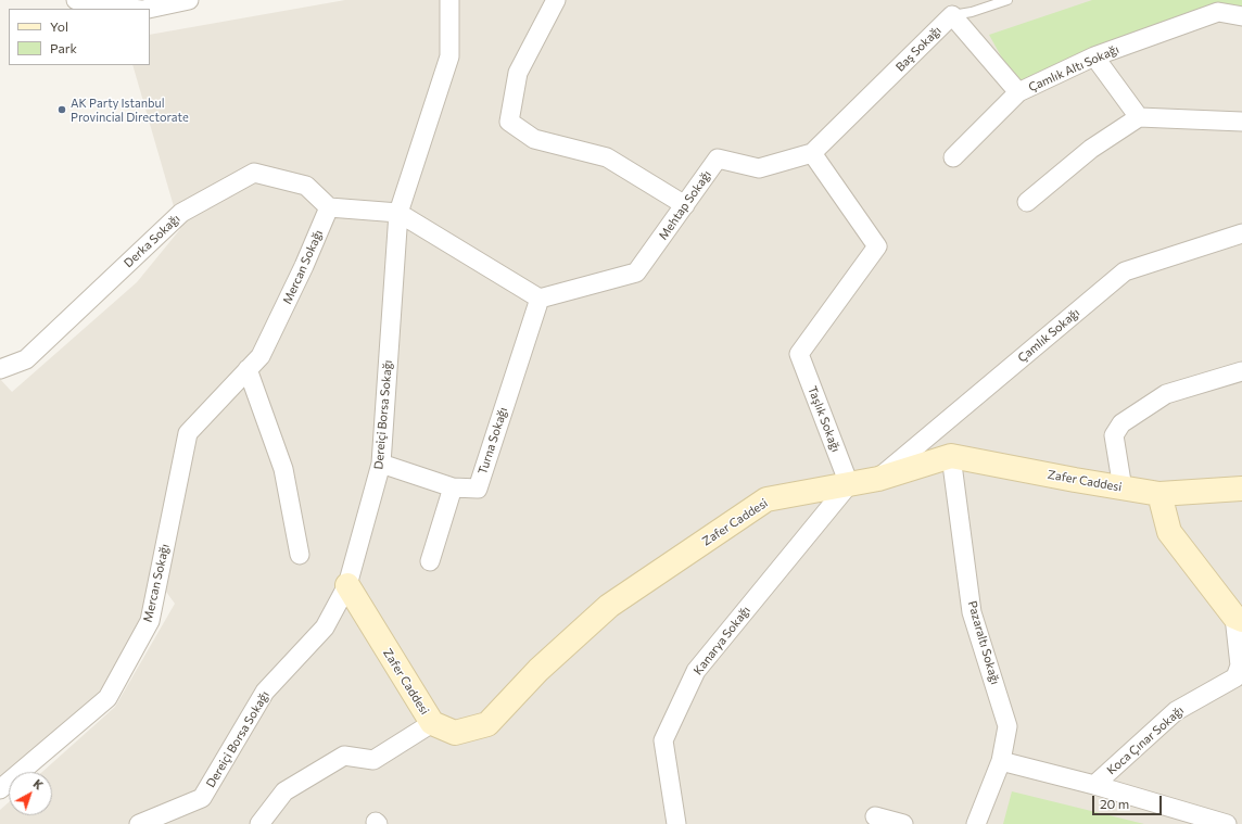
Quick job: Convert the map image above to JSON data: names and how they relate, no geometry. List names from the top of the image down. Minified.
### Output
{"streets":{"street":["Baş Sokağı","Çamlık Altı Sokağı","Mehtap Sokağı","Derka Sokağı","Mercan Sokağı","Çamlık Sokağı","Dereiçi Borsa Sokağı","Taşlık Sokağı","Turna Sokağı","Zafer Caddesi","Kanarya Sokağı","Pazaraltı Sokağı","Koca Çınar Sokağı"]},"crossings":[["Baş Sokağı","Mehtap Sokağı"],["Baş Sokağı","Taşlık Sokağı"],["Mehtap Sokağı","Taşlık Sokağı"],["Mehtap Sokağı","Turna Sokağı"],["Derka Sokağı","Mercan Sokağı"],["Çamlık Sokağı","Zafer Caddesi"],["Dereiçi Borsa Sokağı","Turna Sokağı"],["Dereiçi Borsa Sokağı","Zafer Caddesi"],["Taşlık Sokağı","Zafer Caddesi"],["Taşlık Sokağı","Kanarya Sokağı"],["Zafer Caddesi","Kanarya Sokağı"],["Zafer Caddesi","Pazaraltı Sokağı"]],"places":["AK Party Istanbul Provincial Directorate"],"legend":["Yol","Park"],"scale_bar":"20 m","north":"top right"}
